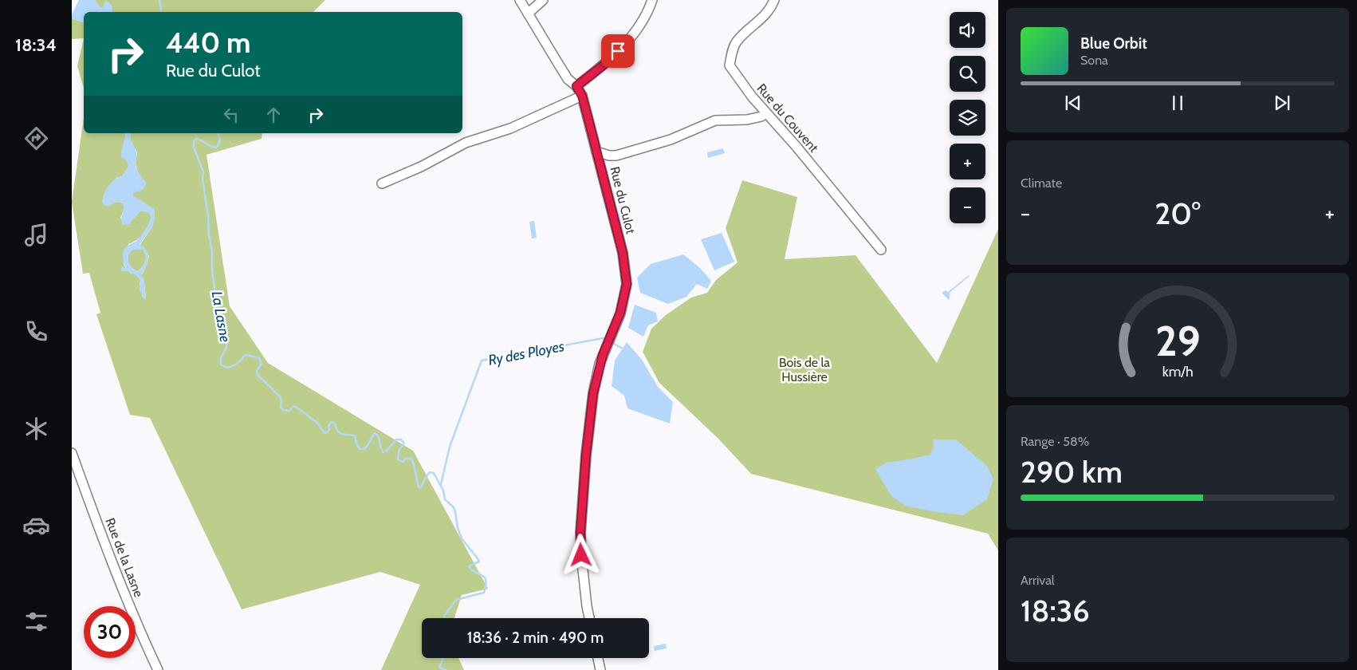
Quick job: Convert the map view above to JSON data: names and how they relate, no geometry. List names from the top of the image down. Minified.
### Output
{"streets":{"street":["Rue du Couvent","Rue du Culot","Rue de la Lasne"]},"water":["La Lasne","Ry des Ployes"],"parks":["Bois de la Hussière"],"page":{"tabs":"18:34","map_buttons":["+","−"],"turn":["440 m","Rue du Culot"],"song":["Blue Orbit","Sona"],"tile":["Climate",["Range · 58%","290 km"],["Arrival","18:36"]],"heat":["−","20°","+"],"limit":"30","trip":"18:36 · 2 min · 490 m","gauge":["29","km/h"]}}
